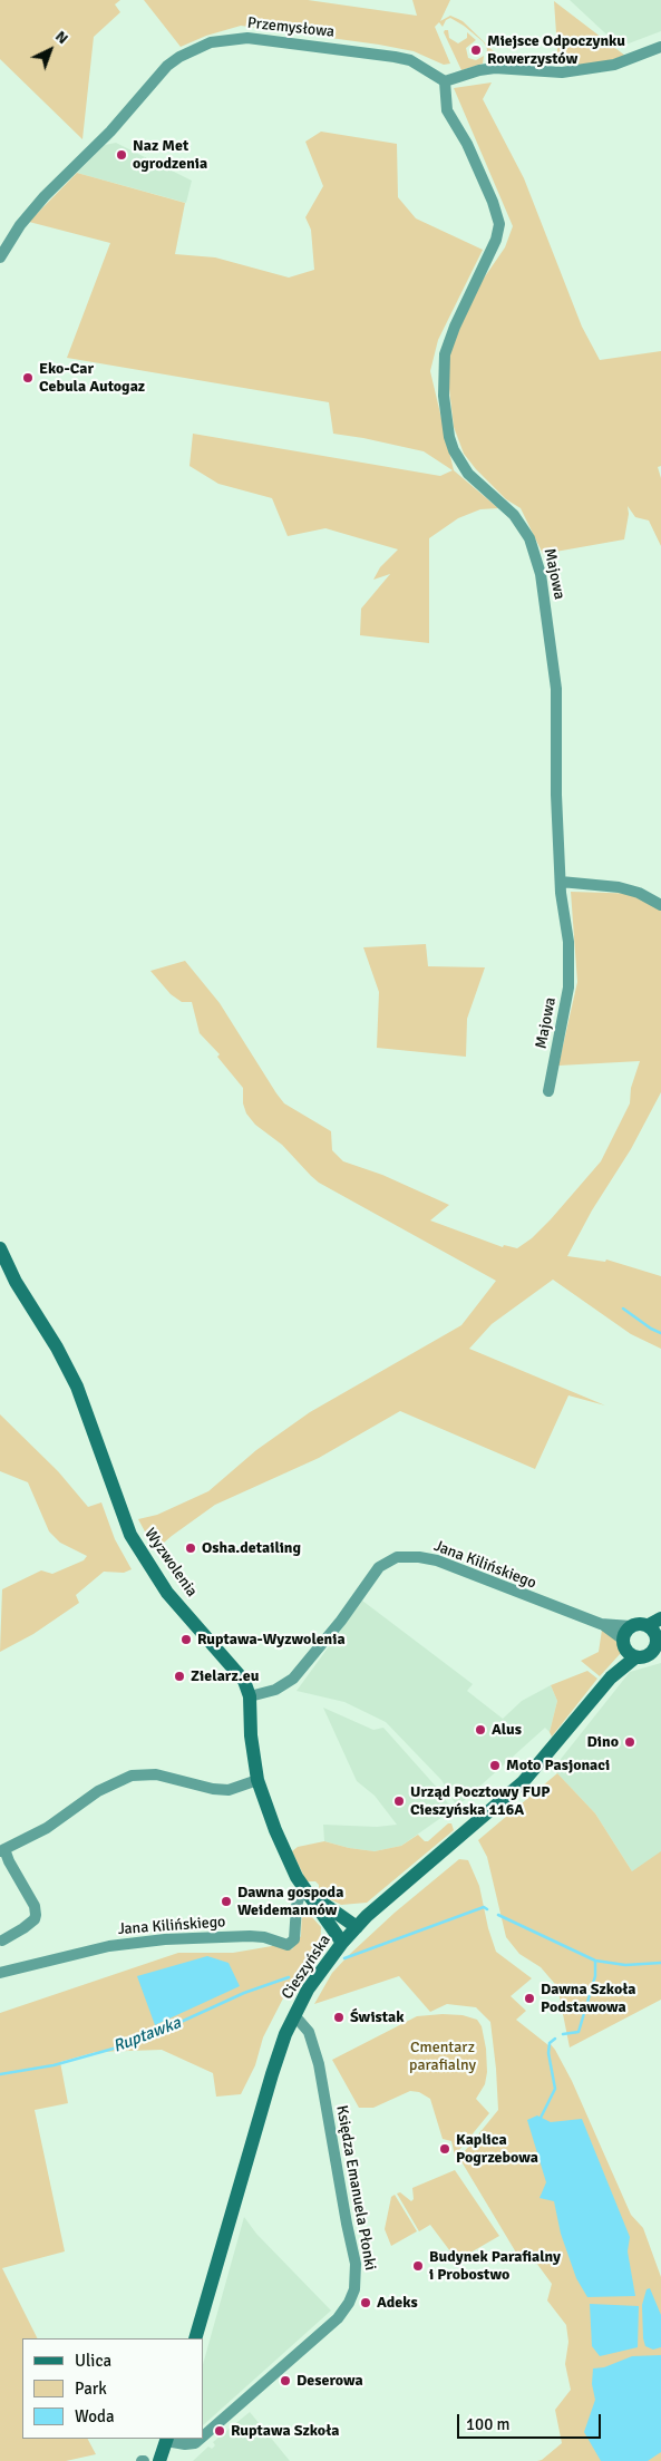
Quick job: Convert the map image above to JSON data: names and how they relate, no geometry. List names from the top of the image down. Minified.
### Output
{"streets":{"main road":["Wyzwolenia","Cieszyńska"],"street":["Przemysłowa","Majowa","Jana Kilińskiego","Księdza Emanuela Płonki"]},"crossings":[["Przemysłowa","Majowa"],["Wyzwolenia","Jana Kilińskiego"],["Wyzwolenia","Cieszyńska"],["Jana Kilińskiego","Cieszyńska"],["Cieszyńska","Księdza Emanuela Płonki"]],"water":["Ruptawka"],"parks":["Cmentarz parafialny"],"places":["Miejsce Odpoczynku Rowerzystów","Naz Met ogrodzenia","Eko-Car Cebula Autogaz","Osha.detailing","Ruptawa-Wyzwolenia","Zielarz.eu","Alus","Dino","Moto Pasjonaci","Urząd Pocztowy FUP Cieszyńska 116A","Dawna gospoda Weidemannów","Dawna Szkoła Podstawowa","Świstak","Kaplica Pogrzebowa","Budynek Parafialny i Probostwo","Adeks","Deserowa","Ruptawa Szkoła"],"legend":["Ulica","Park","Woda"],"scale_bar":"100 m","north":"top right"}
